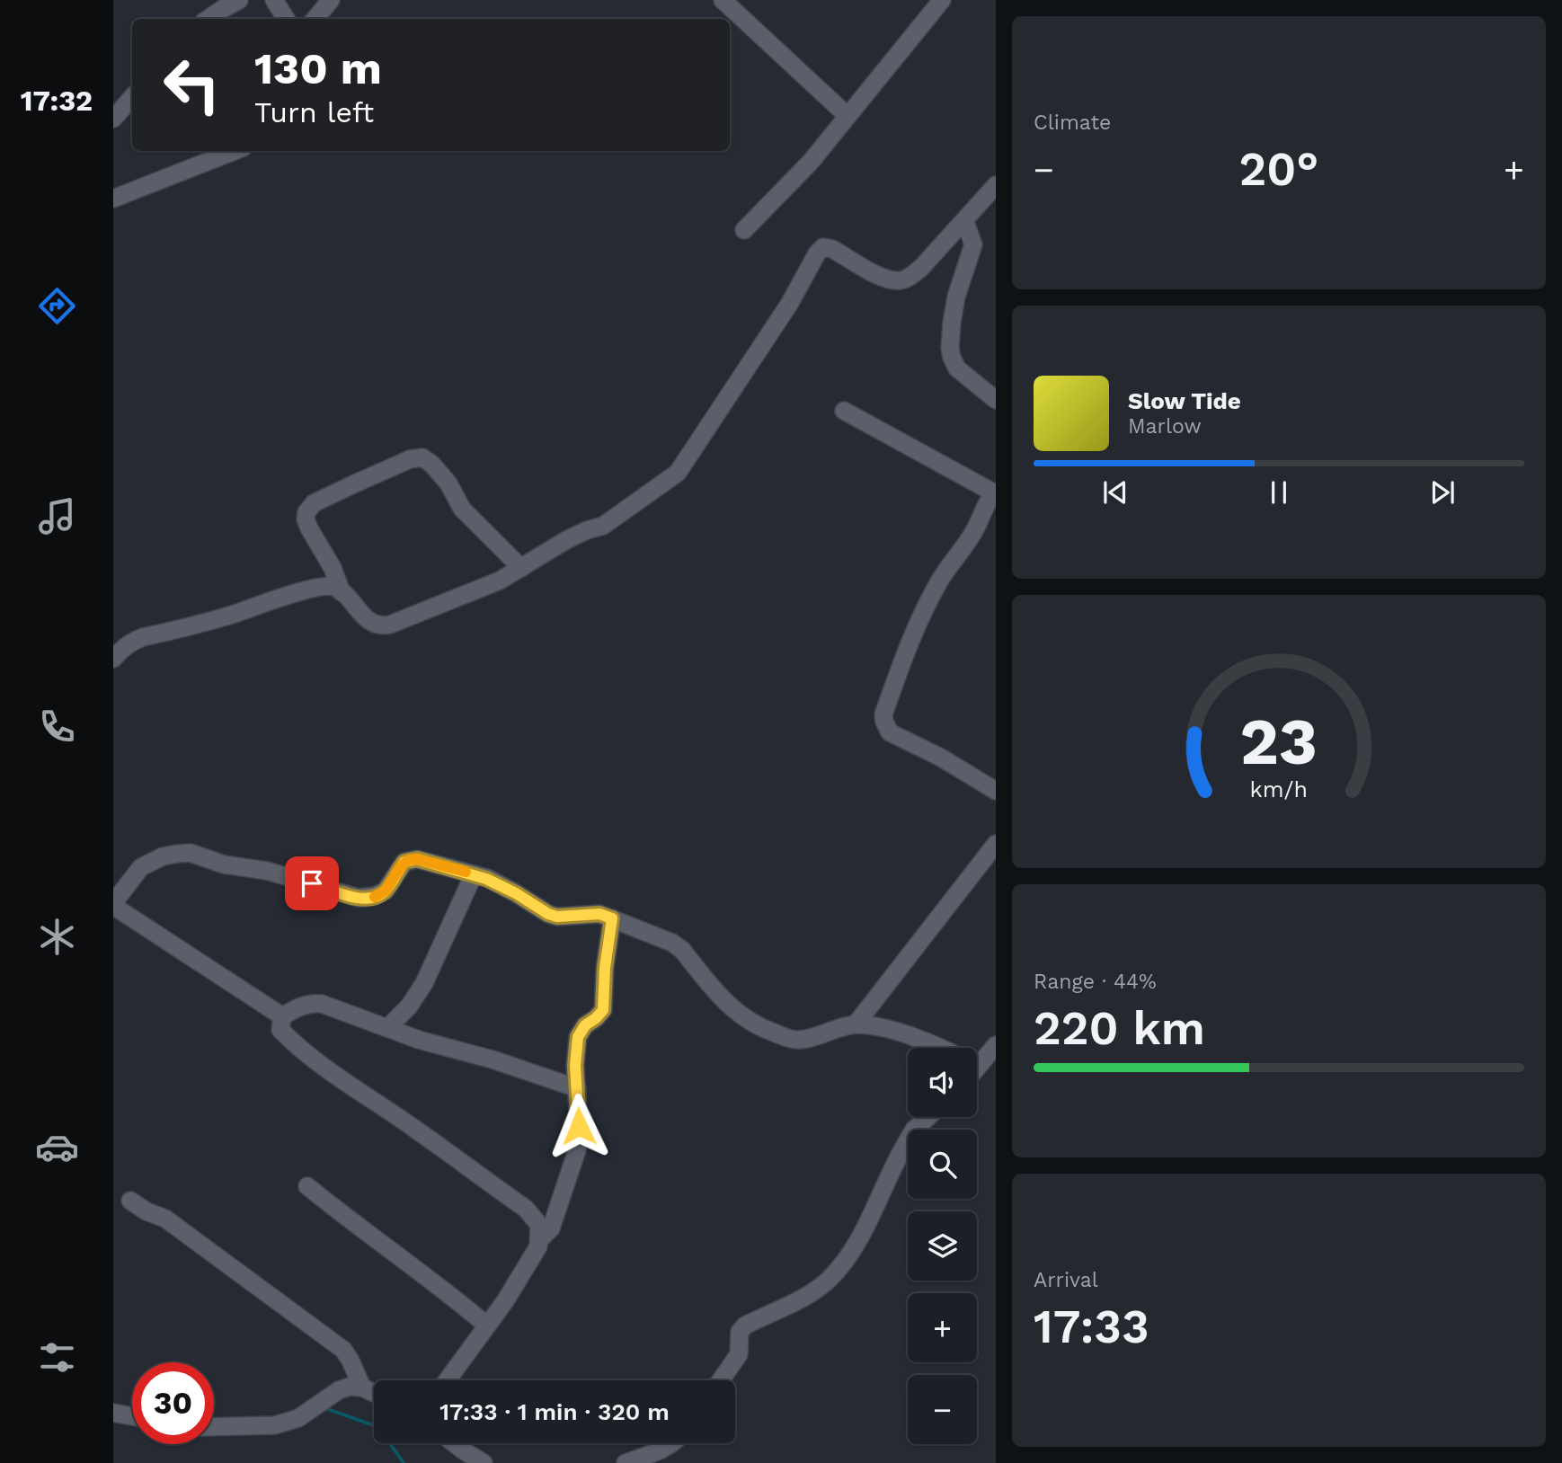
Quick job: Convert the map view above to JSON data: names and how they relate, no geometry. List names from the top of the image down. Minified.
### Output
{"page":{"tabs":"17:32","tile":["Climate",["Range · 44%","220 km"],["Arrival","17:33"]],"turn":["130 m","Turn left"],"heat":["−","20°","+"],"song":["Slow Tide","Marlow"],"map_buttons":["+","−"],"limit":"30","trip":"17:33 · 1 min · 320 m","gauge":["23","km/h"]}}
